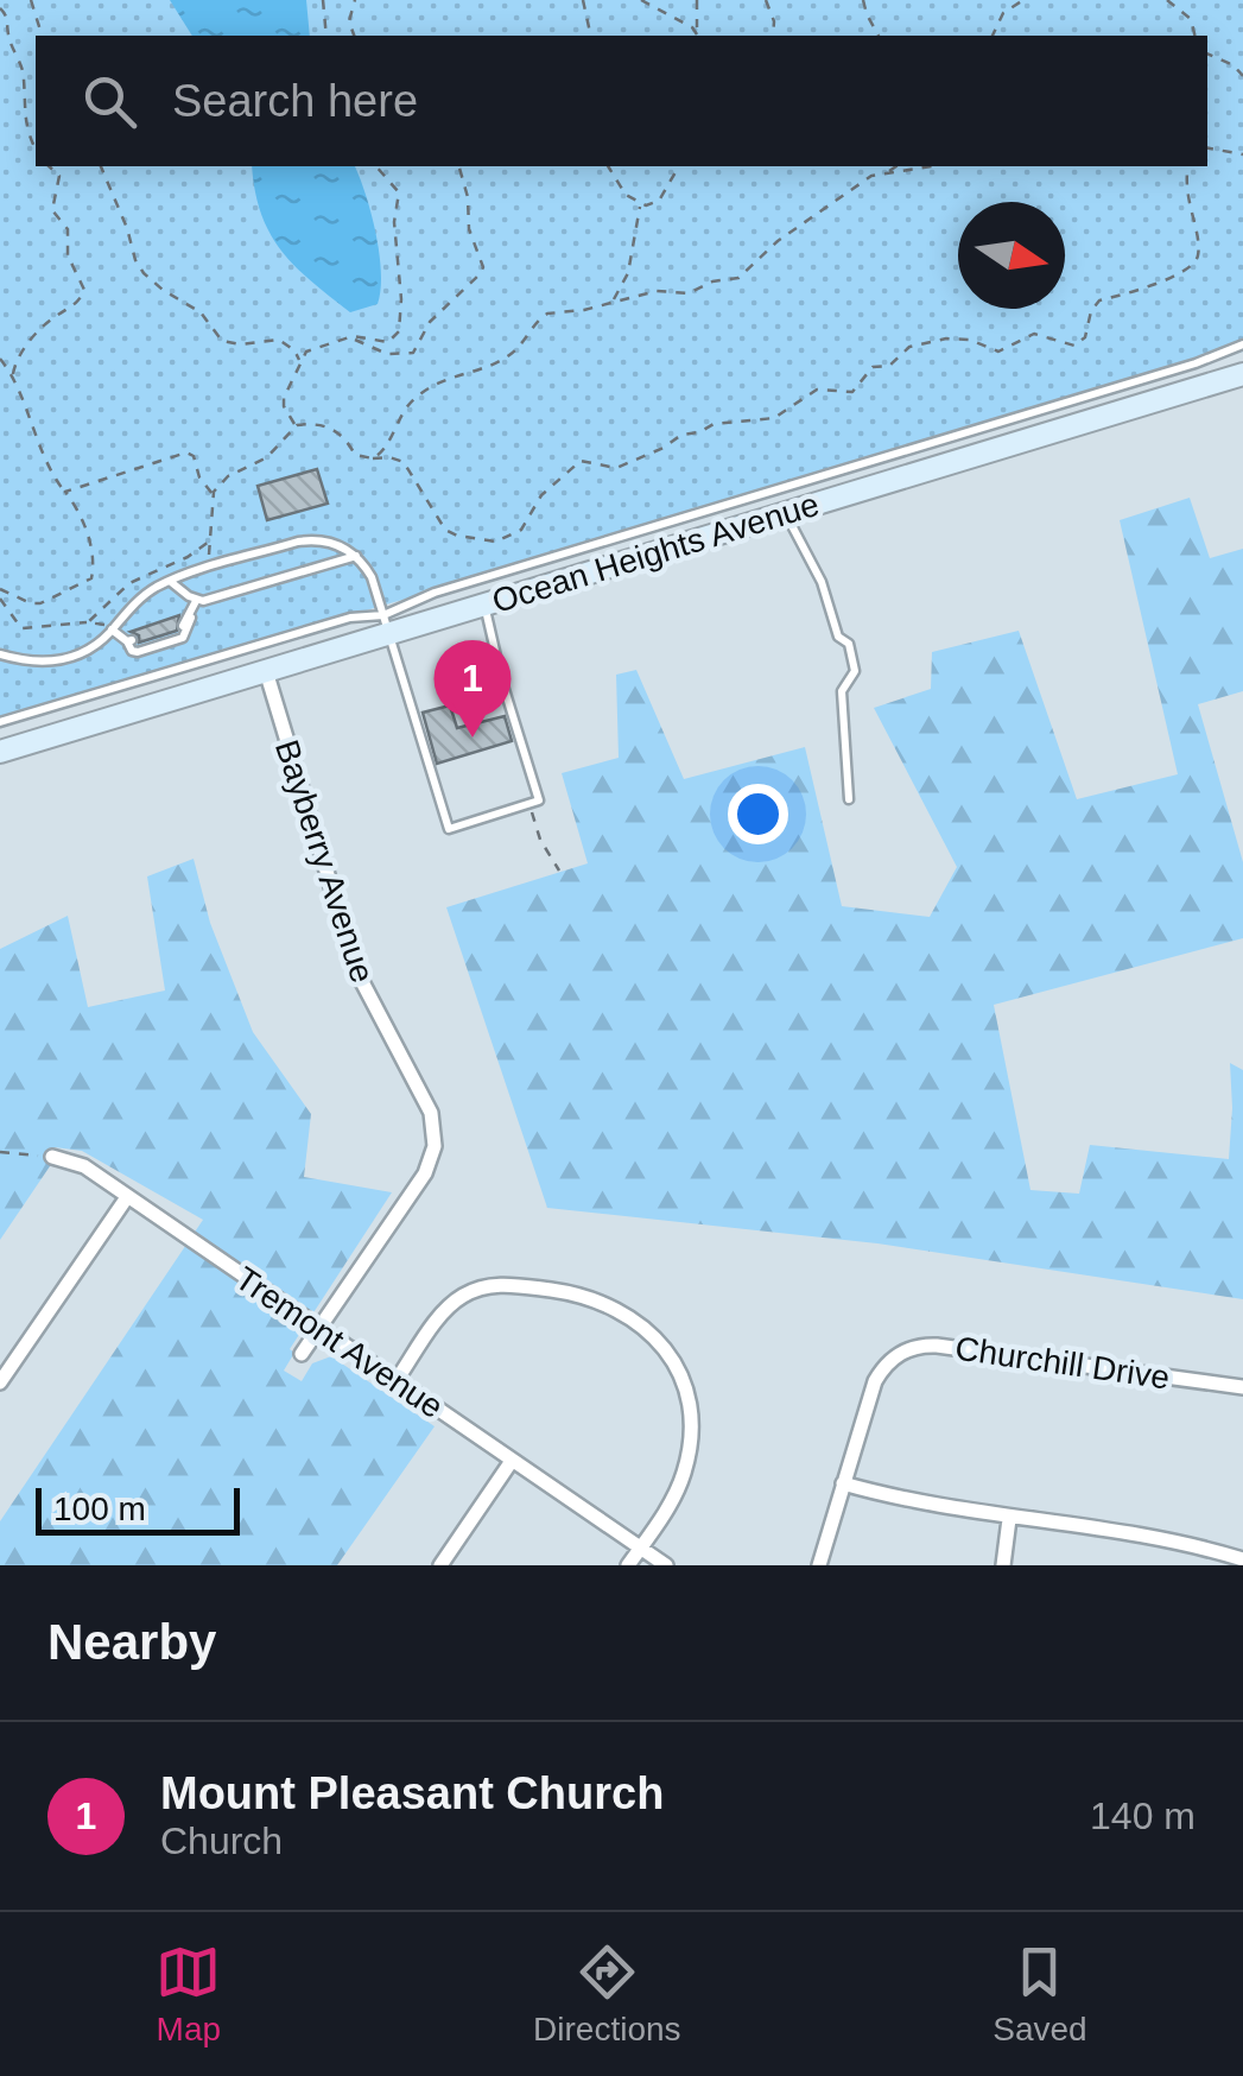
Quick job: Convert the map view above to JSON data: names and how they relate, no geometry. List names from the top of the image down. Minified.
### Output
{"streets":{"main road":["Ocean Heights Avenue"],"street":["Bayberry Avenue","Tremont Avenue","Churchill Drive"]},"crossings":[["Ocean Heights Avenue","Bayberry Avenue"],["Bayberry Avenue","Tremont Avenue"]],"scale_bar":"100 m","north":"right","page":{"search":"Search here","pins":"1","scale":"100 m","heading":"Nearby","list":[{"mark":"1","name":"Mount Pleasant Church","note":"Church","value":"140 m"}],"nav":["Map","Directions","Saved"]}}
